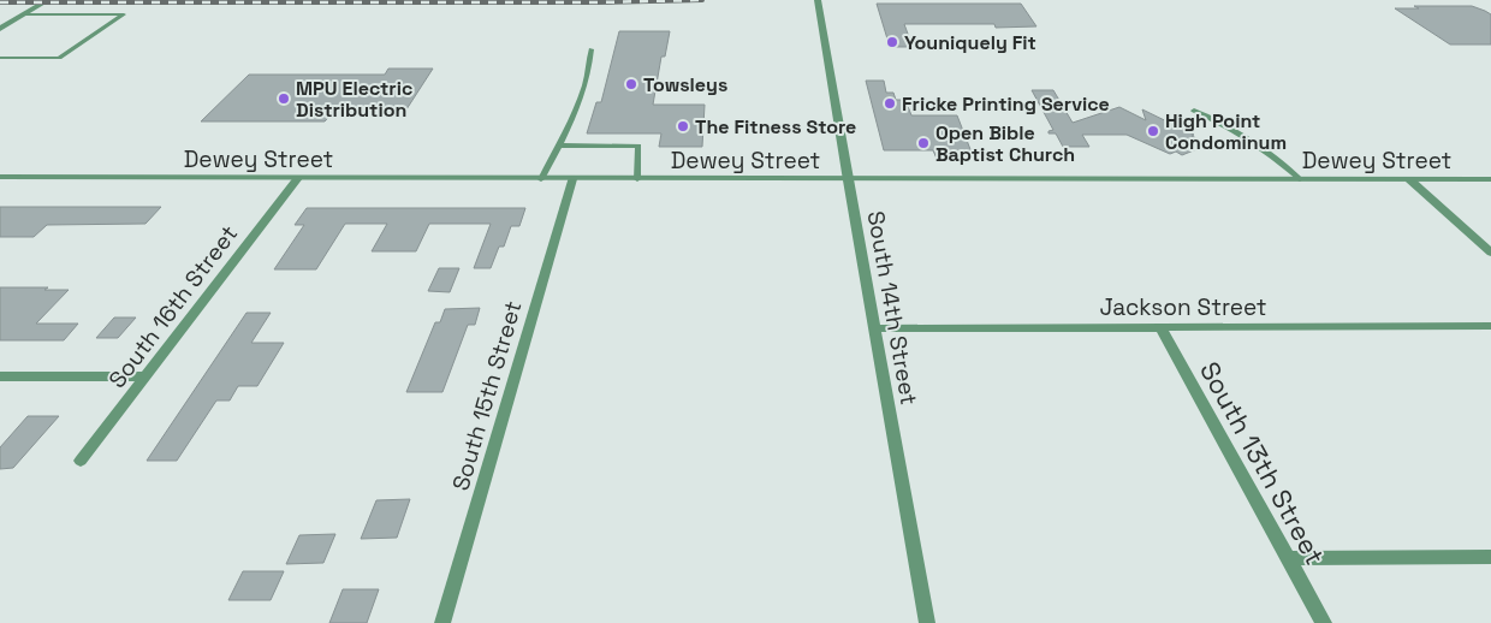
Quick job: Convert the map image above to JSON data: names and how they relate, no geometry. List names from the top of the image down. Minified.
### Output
{"streets":{"street":["Dewey Street","South 16th Street","Jackson Street","South 14th Street","South 15th Street","South 13th Street"]},"crossings":[["Dewey Street","South 16th Street"],["Dewey Street","South 14th Street"],["Dewey Street","South 15th Street"],["Jackson Street","South 14th Street"],["Jackson Street","South 13th Street"]],"places":["Youniquely Fit","Towsleys","MPU Electric Distribution","Fricke Printing Service","The Fitness Store","High Point Condominum","Open Bible Baptist Church"]}
